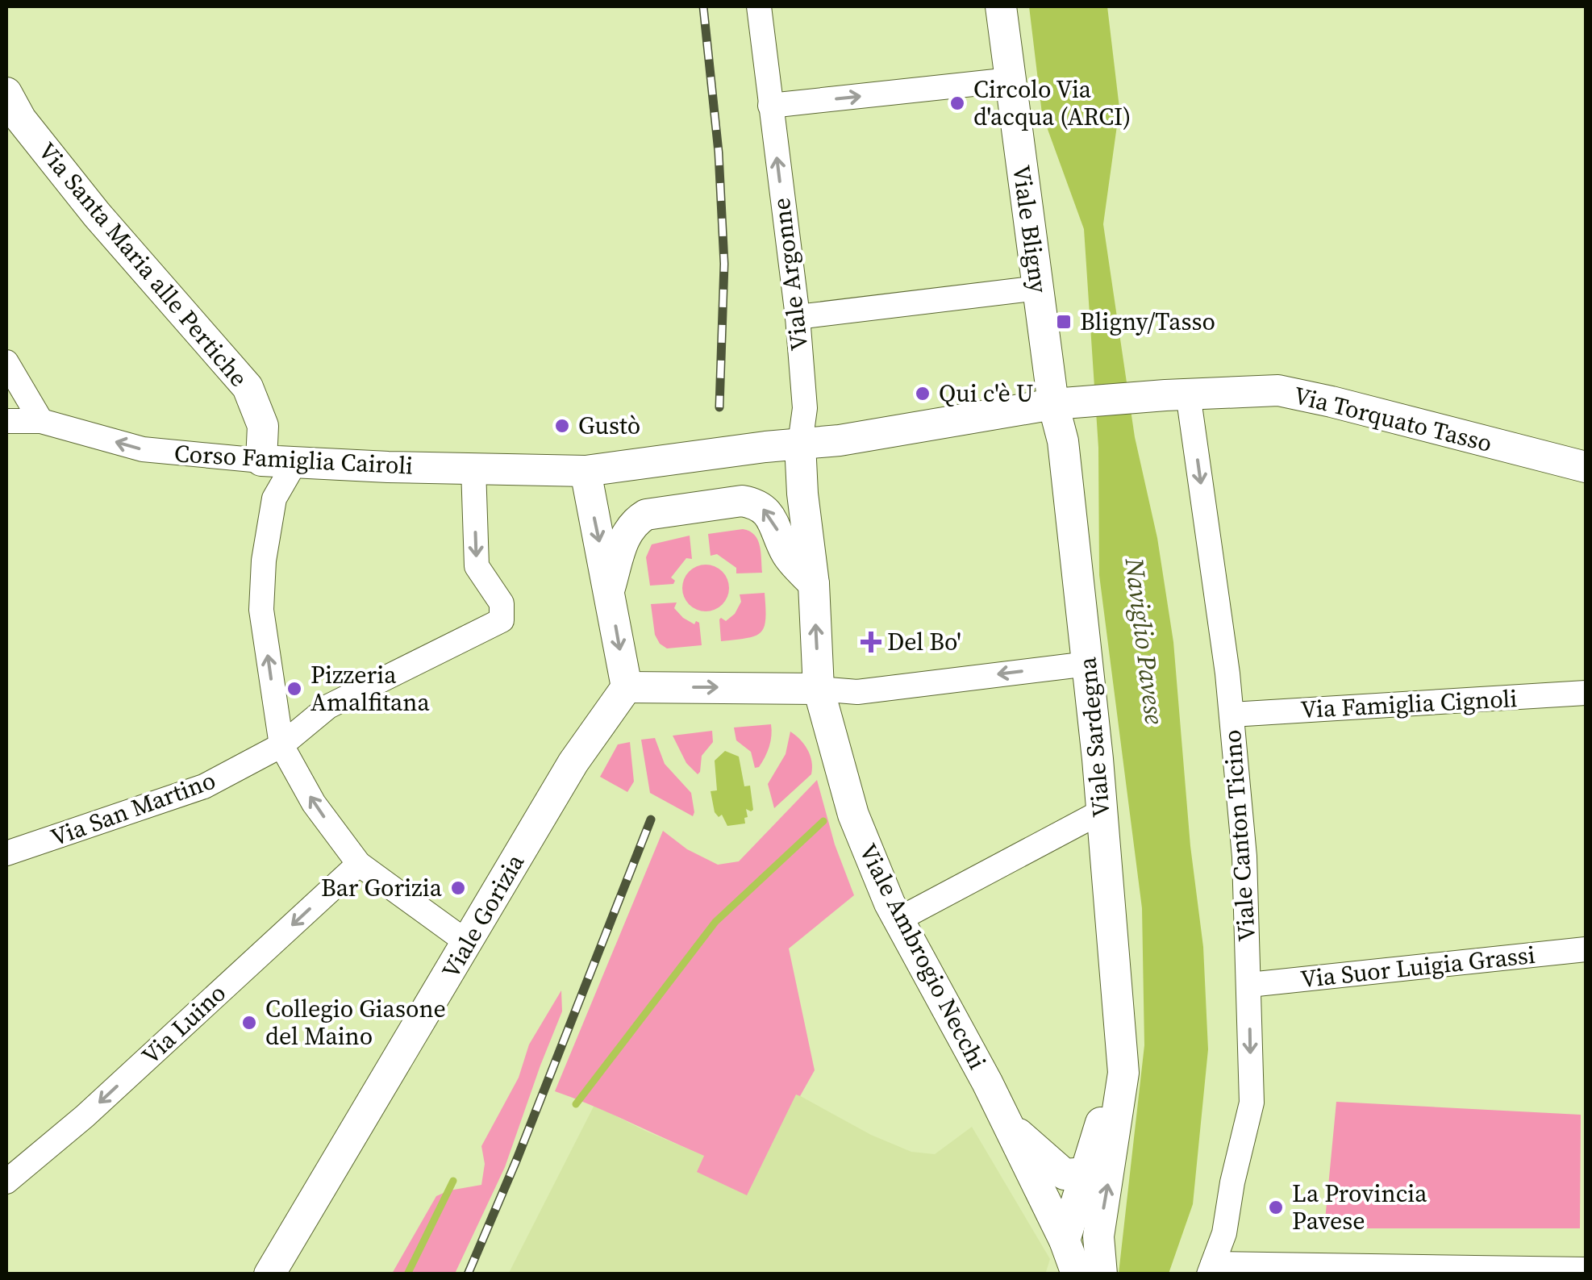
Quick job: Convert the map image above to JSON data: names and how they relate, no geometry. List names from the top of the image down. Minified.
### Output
{"streets":{"street":["Viale Bligny","Via Santa Maria alle Pertiche","Viale Argonne","Via Torquato Tasso","Corso Famiglia Cairoli","Via Famiglia Cignoli","Viale Sardegna","Via San Martino","Viale Canton Ticino","Viale Gorizia","Viale Ambrogio Necchi","Via Suor Luigia Grassi","Via Luino"]},"crossings":[["Viale Bligny","Via Torquato Tasso"],["Viale Bligny","Viale Sardegna"],["Via Santa Maria alle Pertiche","Corso Famiglia Cairoli"],["Viale Argonne","Via Torquato Tasso"],["Viale Argonne","Corso Famiglia Cairoli"],["Viale Argonne","Viale Ambrogio Necchi"],["Via Torquato Tasso","Corso Famiglia Cairoli"],["Via Torquato Tasso","Viale Sardegna"],["Via Torquato Tasso","Viale Canton Ticino"],["Via Torquato Tasso","Viale Ambrogio Necchi"],["Corso Famiglia Cairoli","Via San Martino"],["Corso Famiglia Cairoli","Viale Ambrogio Necchi"],["Via Famiglia Cignoli","Viale Canton Ticino"],["Viale Sardegna","Viale Ambrogio Necchi"],["Viale Canton Ticino","Via Suor Luigia Grassi"]],"one_way":["Viale Argonne","Via San Martino","Viale Canton Ticino","Via Luino"],"water":["Naviglio Pavese"],"places":{"other":["Circolo Via d'acqua (ARCI)","Qui c'è U","Gustò","Pizzeria Amalfitana","Bar Gorizia","Collegio Giasone del Maino","La Provincia Pavese"],"transit":["Bligny/Tasso"],"health":["Del Bo'"]}}
